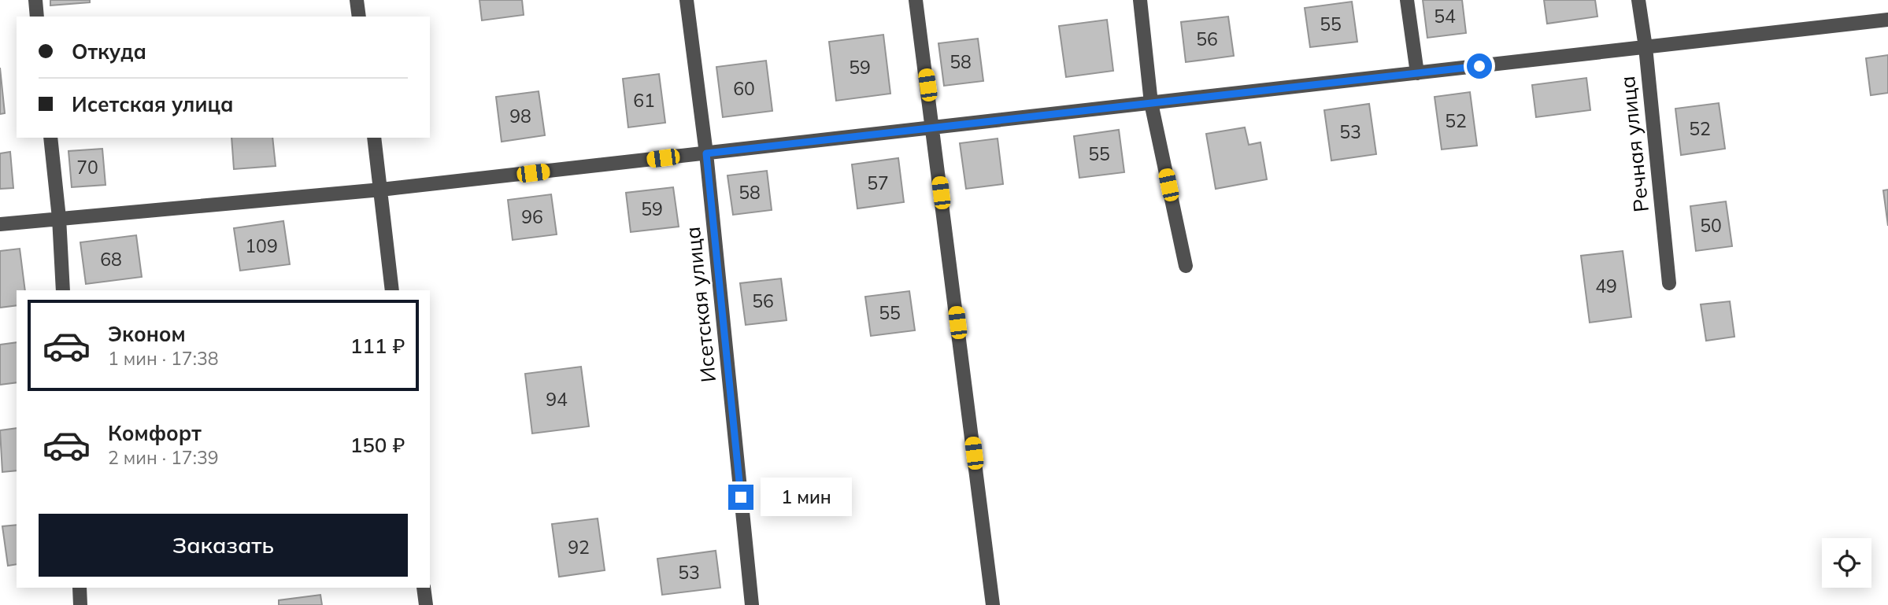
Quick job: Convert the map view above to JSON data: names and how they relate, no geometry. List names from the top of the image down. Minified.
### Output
{"streets":{"street":["Речная улица","Исетская улица"]},"house_numbers":["54","55","56","58","59","60","61","98","52","52","53","55","70","57","58","59","96","50","109","68","49","56","55","94","92","53"],"page":{"banner":["Откуда","Исетская улица"],"list":[{"name":"Эконом","note":"1 мин · 17:38","value":"111 ₽"},{"name":"Комфорт","note":"2 мин · 17:39","value":"150 ₽"}],"bubble":"1 мин","buttons":"Заказать"}}
